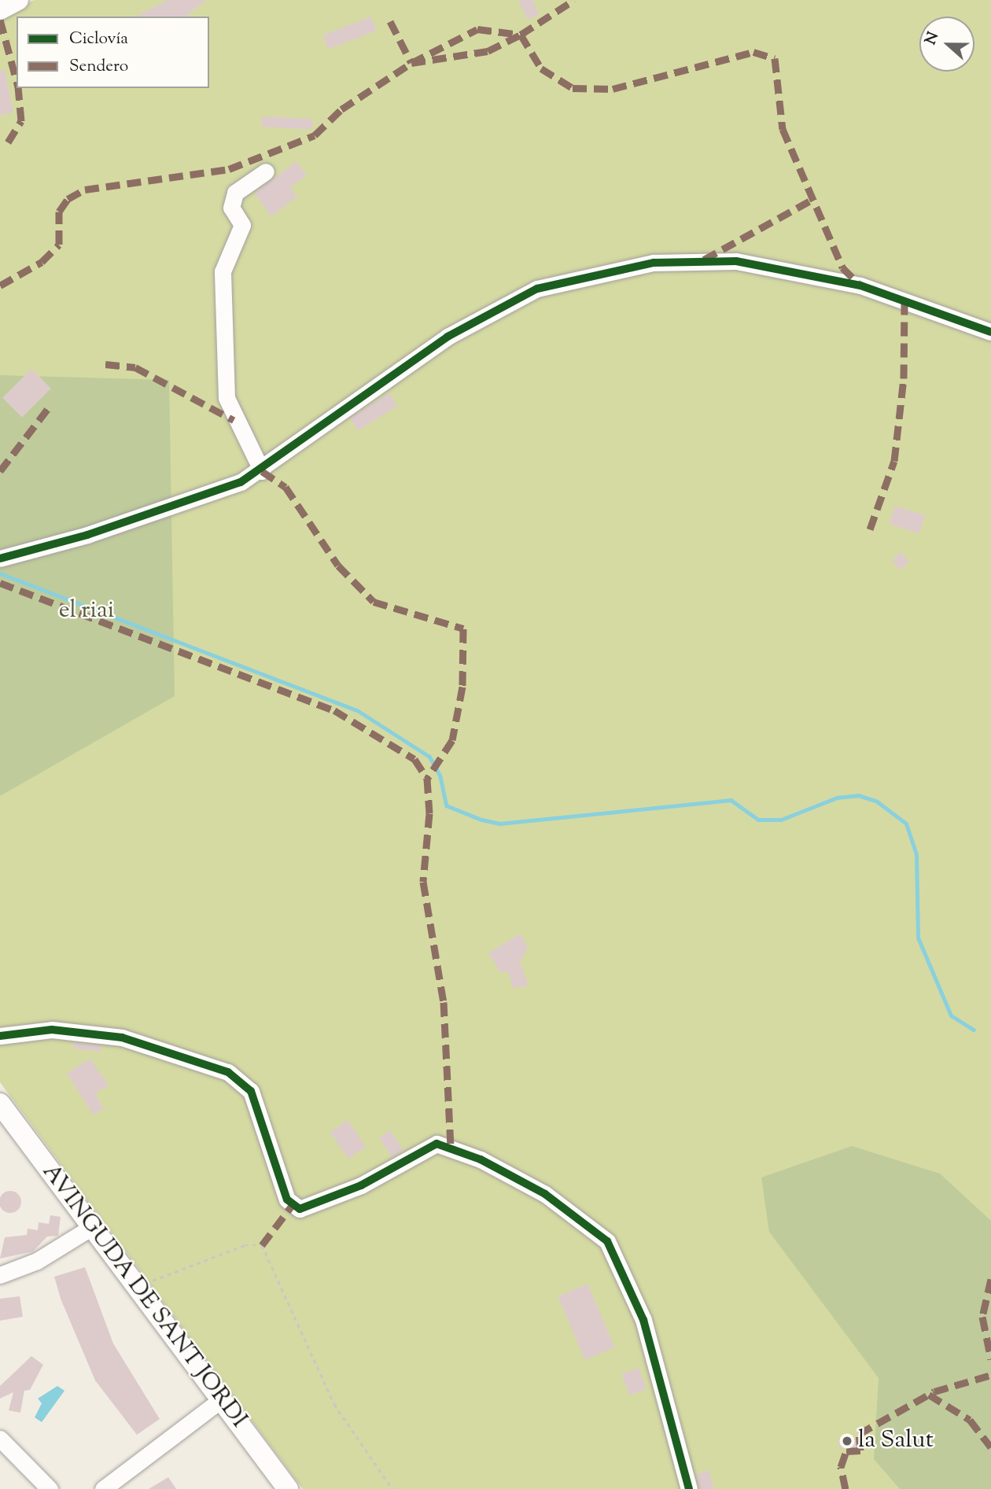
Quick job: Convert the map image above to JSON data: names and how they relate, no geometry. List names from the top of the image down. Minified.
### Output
{"streets":{"main road":["AVINGUDA DE SANT JORDI"]},"parks":["el riai"],"places":["la Salut"],"legend":["Ciclovía","Sendero"],"north":"left"}
